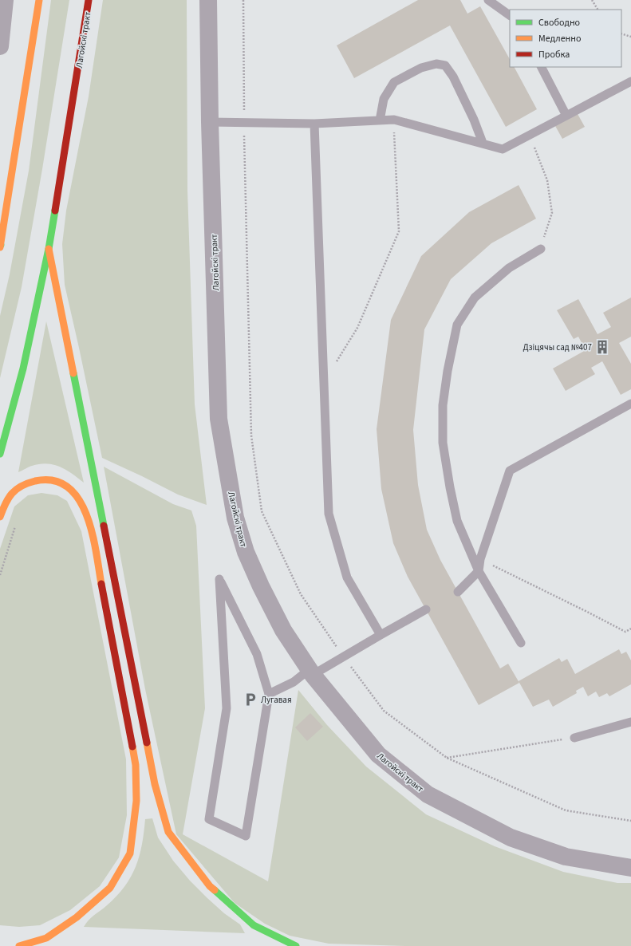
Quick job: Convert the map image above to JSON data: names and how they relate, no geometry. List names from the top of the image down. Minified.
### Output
{"streets":{"main road":["Лагойскі тракт"]},"places":{"building":["Дзіцячы сад №407"],"parking":["Лугавая"]},"legend":["Свободно","Медленно","Пробка"]}
